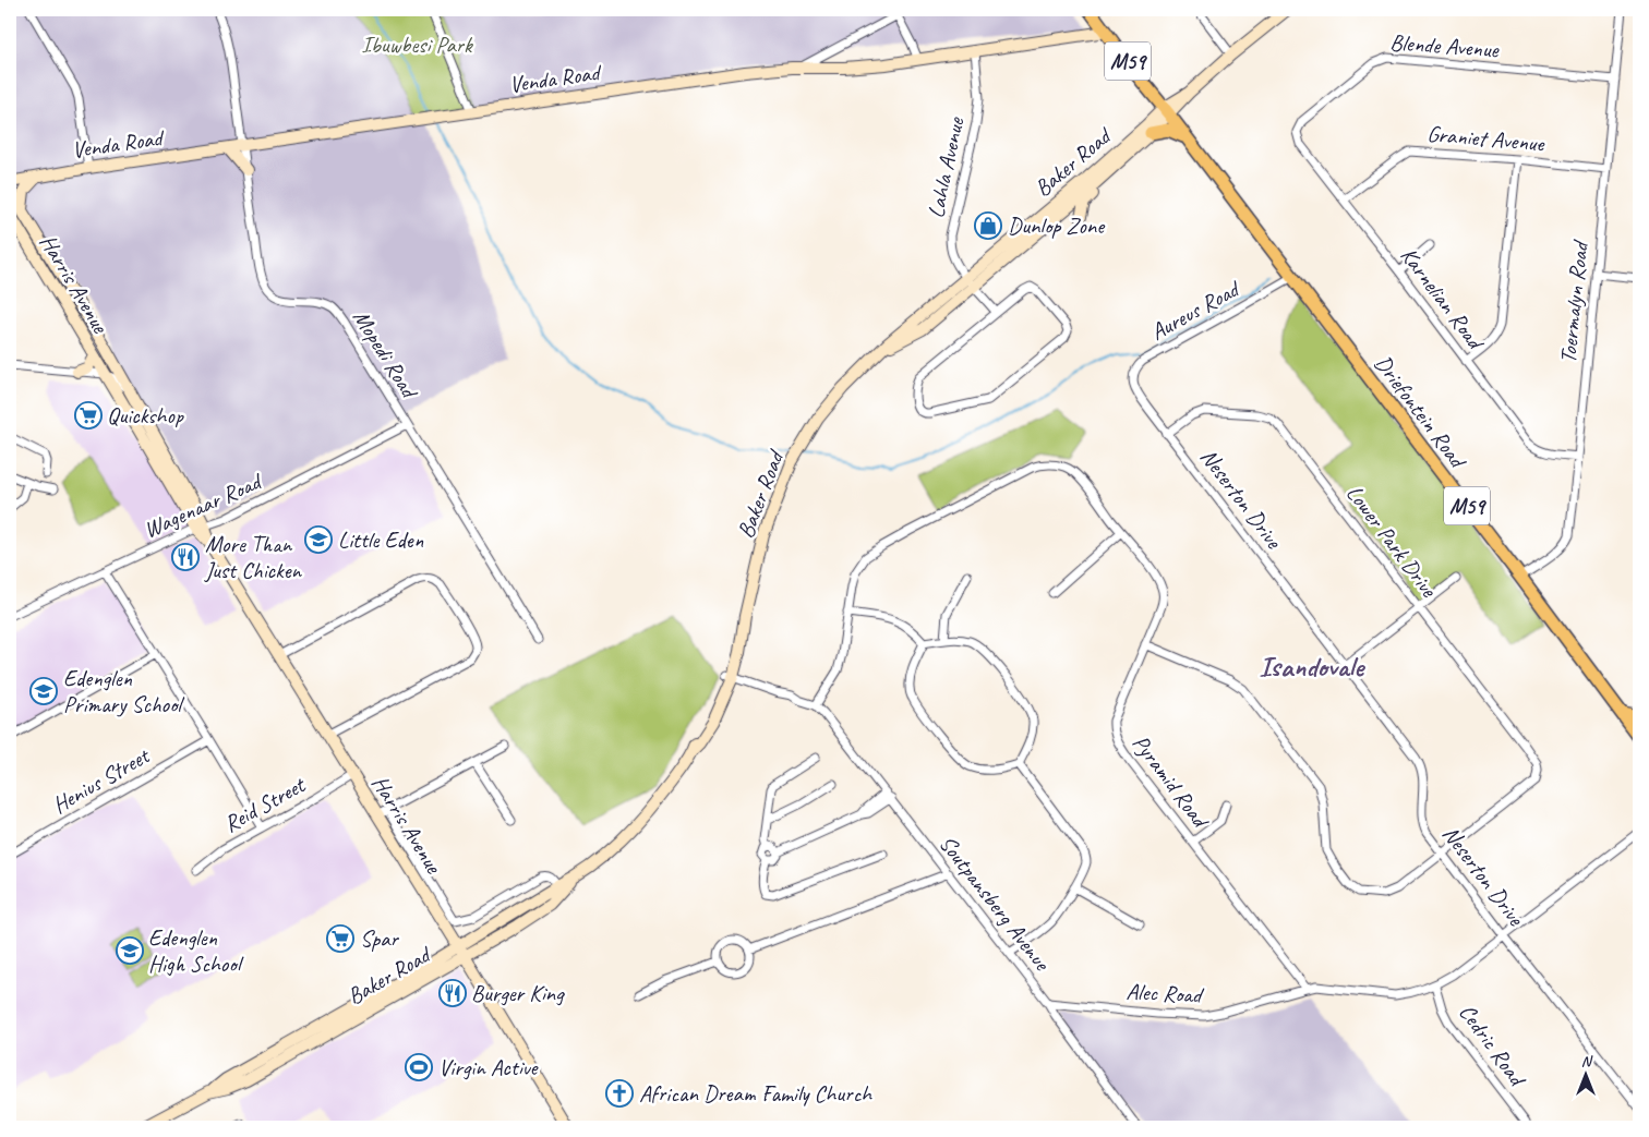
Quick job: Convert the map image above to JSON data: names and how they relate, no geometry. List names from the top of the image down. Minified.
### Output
{"streets":{"main road":["M59","Venda Road","Baker Road","Harris Avenue","Driefontein Road"],"street":["Blende Avenue","Graniet Avenue","Lahla Avenue","Karnelian Road","Toermalyn Road","Aureus Road","Mopedi Road","Neserton Drive","Wagenaar Road","Lower Park Drive","Henius Street","Pyramid Road","Reid Street","Soutpansberg Avenue","Alec Road","Cedric Road"]},"crossings":[["Blende Avenue","Karnelian Road"],["Blende Avenue","Toermalyn Road"],["M59","Venda Road"],["M59","Baker Road"],["M59","Driefontein Road"],["Venda Road","Lahla Avenue"],["Venda Road","Mopedi Road"],["Graniet Avenue","Karnelian Road"],["Graniet Avenue","Toermalyn Road"],["Baker Road","Lahla Avenue"],["Baker Road","Harris Avenue"],["Baker Road","Driefontein Road"],["Harris Avenue","Wagenaar Road"],["Harris Avenue","Reid Street"],["Karnelian Road","Toermalyn Road"],["Toermalyn Road","Driefontein Road"],["Aureus Road","Driefontein Road"],["Aureus Road","Neserton Drive"],["Mopedi Road","Wagenaar Road"],["Neserton Drive","Lower Park Drive"],["Pyramid Road","Soutpansberg Avenue"],["Pyramid Road","Alec Road"],["Soutpansberg Avenue","Alec Road"]],"districts":["Isandovale"],"parks":["Ibuwbesi Park"],"places":{"shop":["Dunlop Zone"],"supermarket":["Quickshop","Spar"],"school or university":["Little Eden","Edenglen Primary School","Edenglen High School"],"restaurant":["More Than Just Chicken","Burger King"],"sports":["Virgin Active"],"church":["African Dream Family Church"]},"north":"top"}
